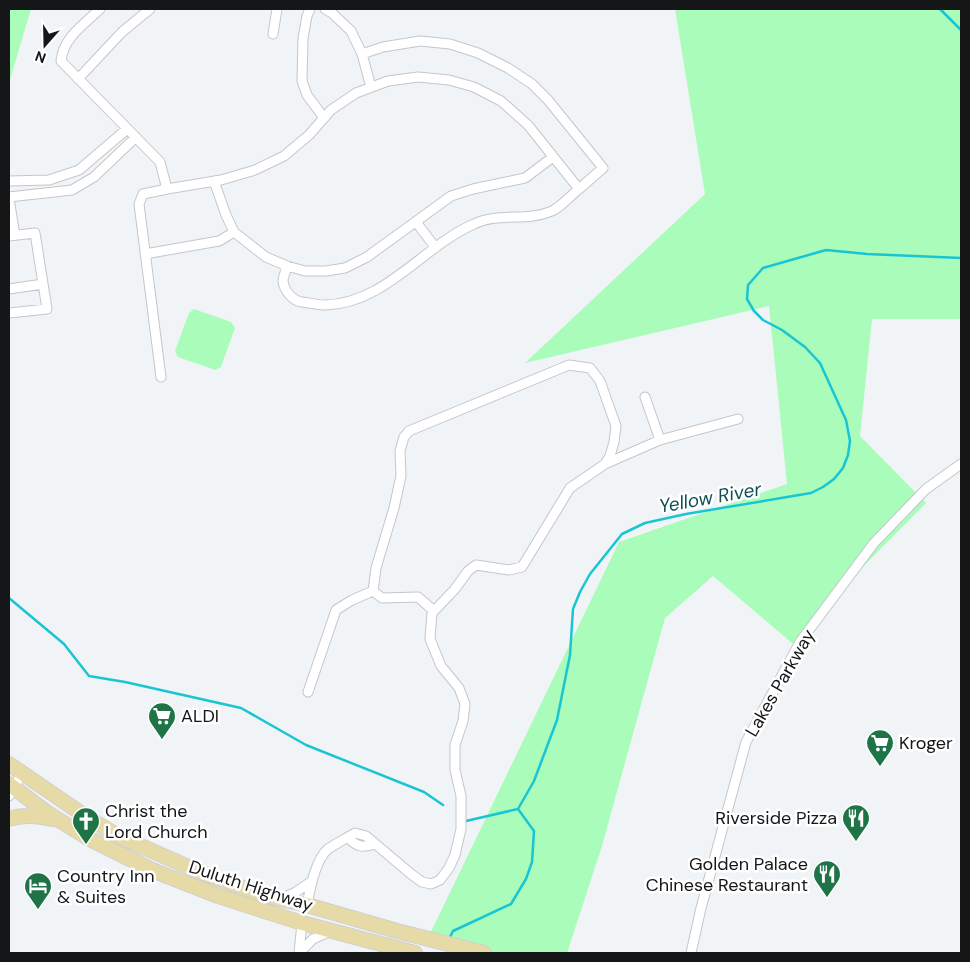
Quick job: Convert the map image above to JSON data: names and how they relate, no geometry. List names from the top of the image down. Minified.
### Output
{"streets":{"main road":["Duluth Highway"],"street":["Lakes Parkway"]},"water":["Yellow River"],"places":{"supermarket":["ALDI","Kroger"],"restaurant":["Riverside Pizza","Golden Palace Chinese Restaurant"],"church":["Christ the Lord Church"],"hotel":["Country Inn & Suites"]},"north":"bottom"}
